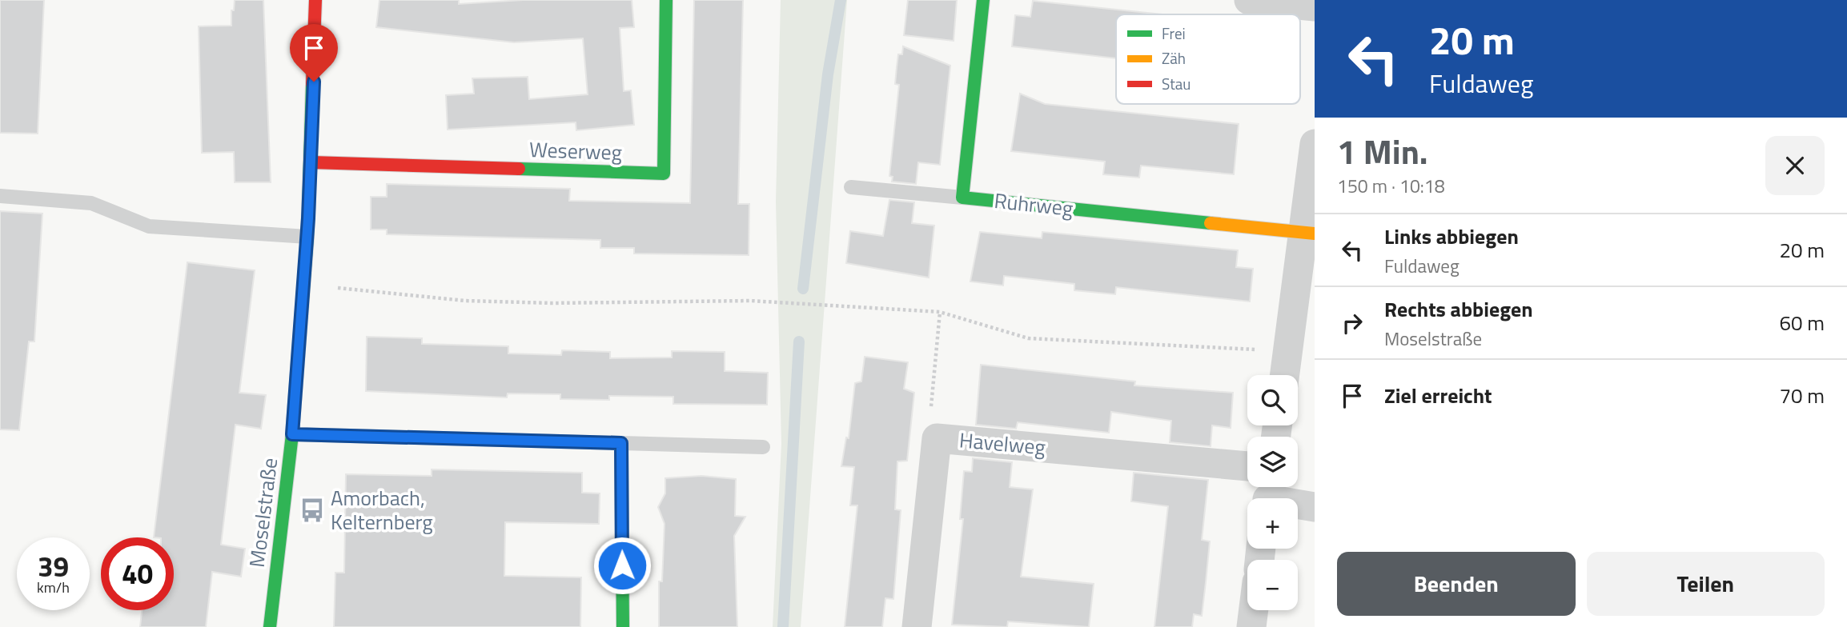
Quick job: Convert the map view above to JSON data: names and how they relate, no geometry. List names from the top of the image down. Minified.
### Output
{"streets":{"street":["Weserweg","Ruhrweg","Havelweg","Moselstraße"]},"crossings":[["Weserweg","Moselstraße"]],"places":{"bus stop":["Amorbach, Kelternberg"]},"legend":["Frei","Zäh","Stau"],"page":{"turn":["20 m","Fuldaweg"],"heading":["1 Min.","150 m · 10:18"],"list":[{"name":"Links abbiegen","note":"Fuldaweg","value":"20 m"},{"name":"Rechts abbiegen","note":"Moselstraße","value":"60 m"},{"name":"Ziel erreicht","value":"70 m"}],"map_buttons":["+","−"],"speed":"39 km/h","limit":"40","buttons":["Beenden","Teilen"]}}
